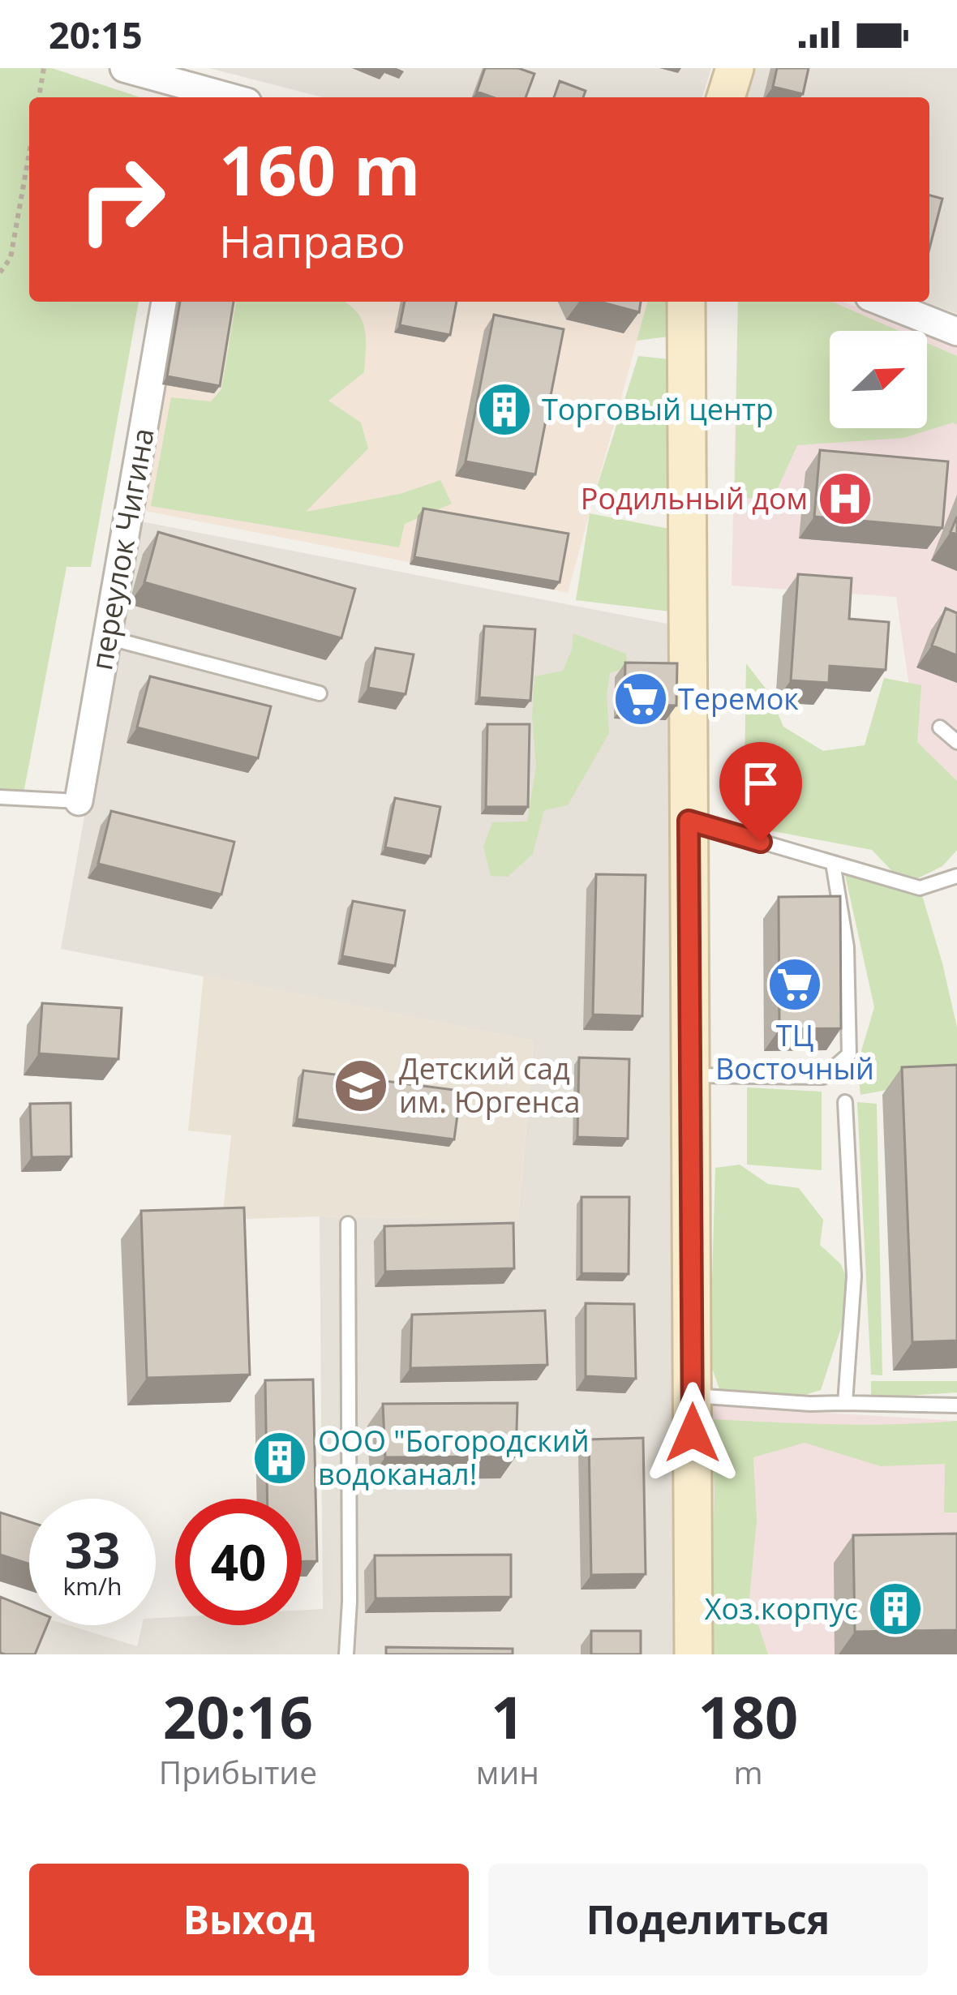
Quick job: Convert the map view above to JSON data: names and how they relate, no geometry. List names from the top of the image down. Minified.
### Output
{"streets":{"street":["переулок Чигина"]},"places":{"building":["Торговый центр","ООО \"Богородский водоканал!","Хоз.корпус"],"hospital":["Родильный дом"],"supermarket":["Теремок","ТЦ Восточный"],"school or university":["Детский сад им. Юргенса"]},"north":"top right","page":{"status":"20:15","turn":["160 m","Направо"],"speed":"33 km/h","limit":"40","eta":["20:16","Прибытие","1","мин","180","m"],"buttons":["Выход","Поделиться"]}}
